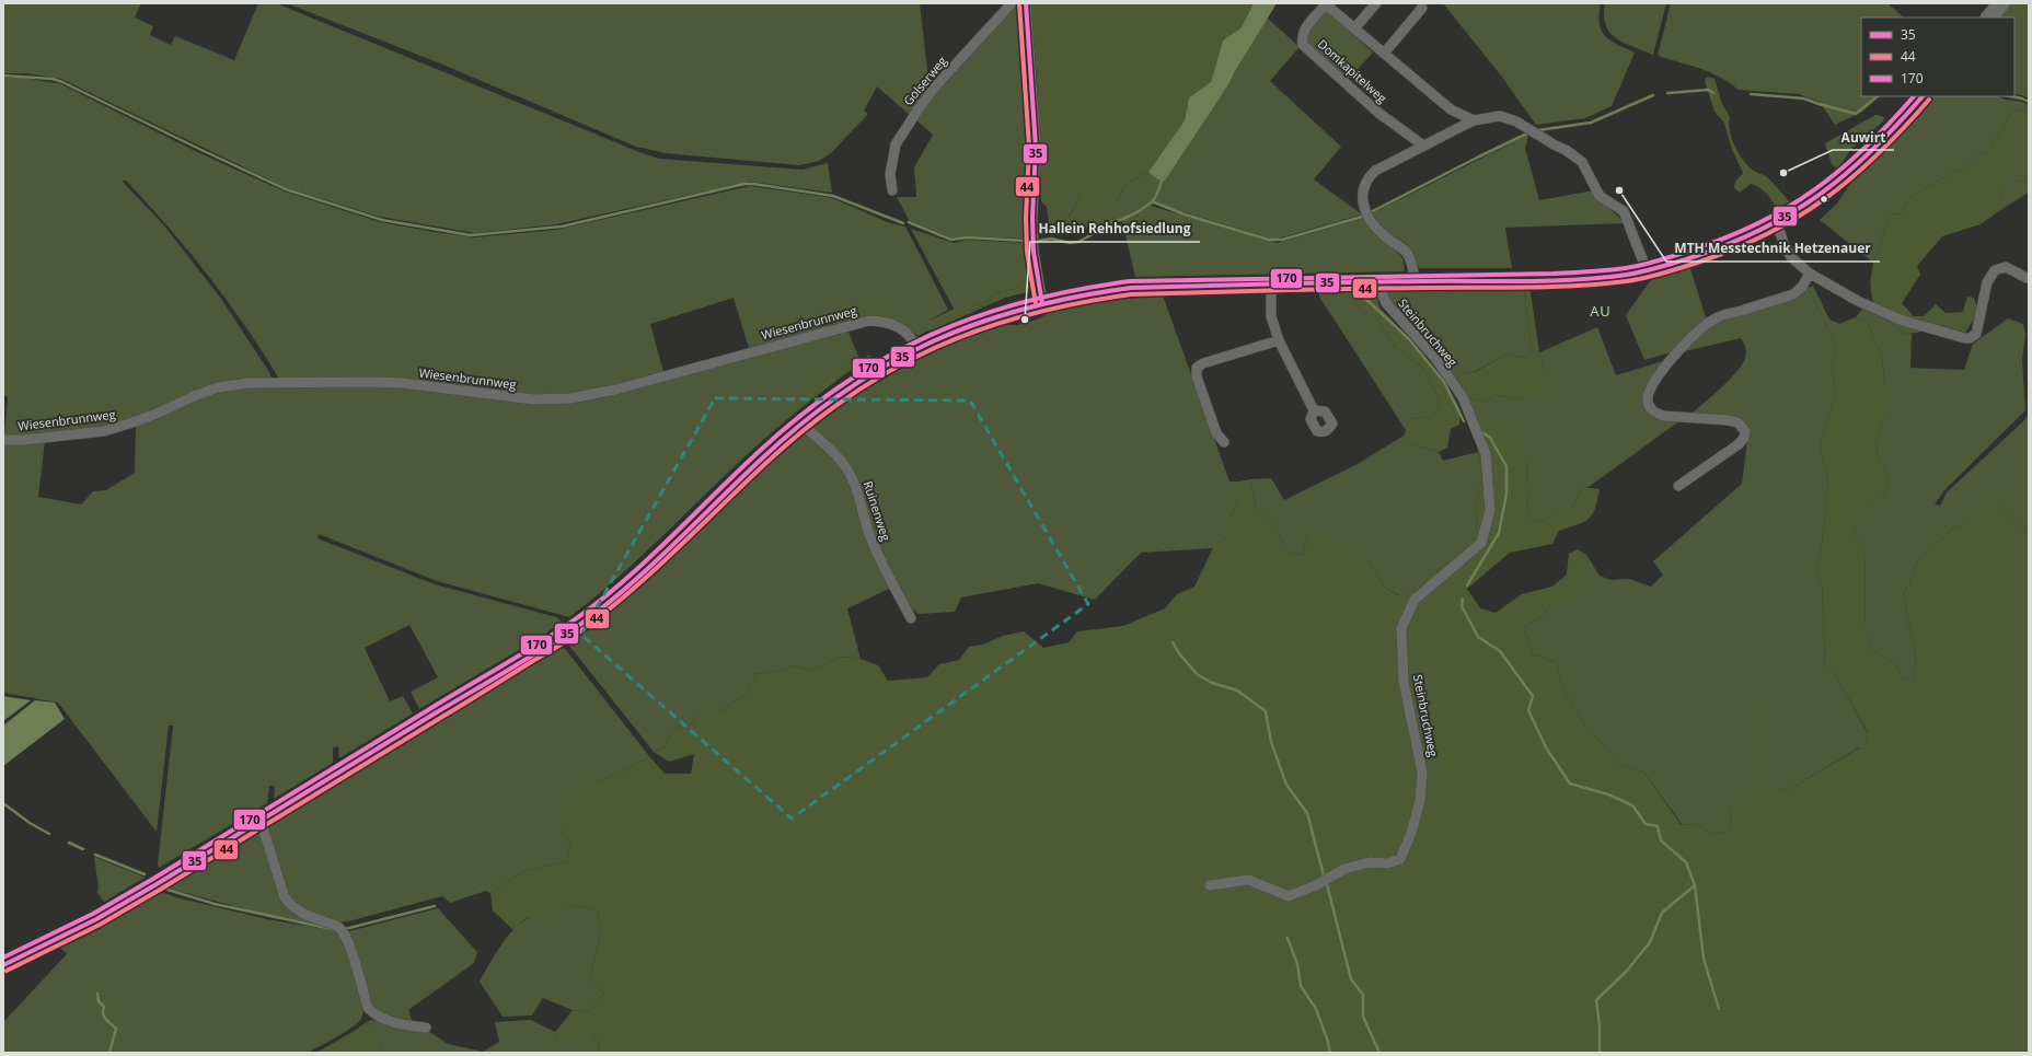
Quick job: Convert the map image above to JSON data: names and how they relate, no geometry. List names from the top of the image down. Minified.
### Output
{"streets":{"street":["Domkapitelweg","Golserweg","Wiesenbrunnweg","Steinbruchweg","Ruinenweg"]},"districts":["AU"],"places":["Auwirt","MTH Messtechnik Hetzenauer","Hallein Rehhofsiedlung"],"lines":["transit line 35","transit line 44","transit line 170"],"legend":["35","44","170"]}
